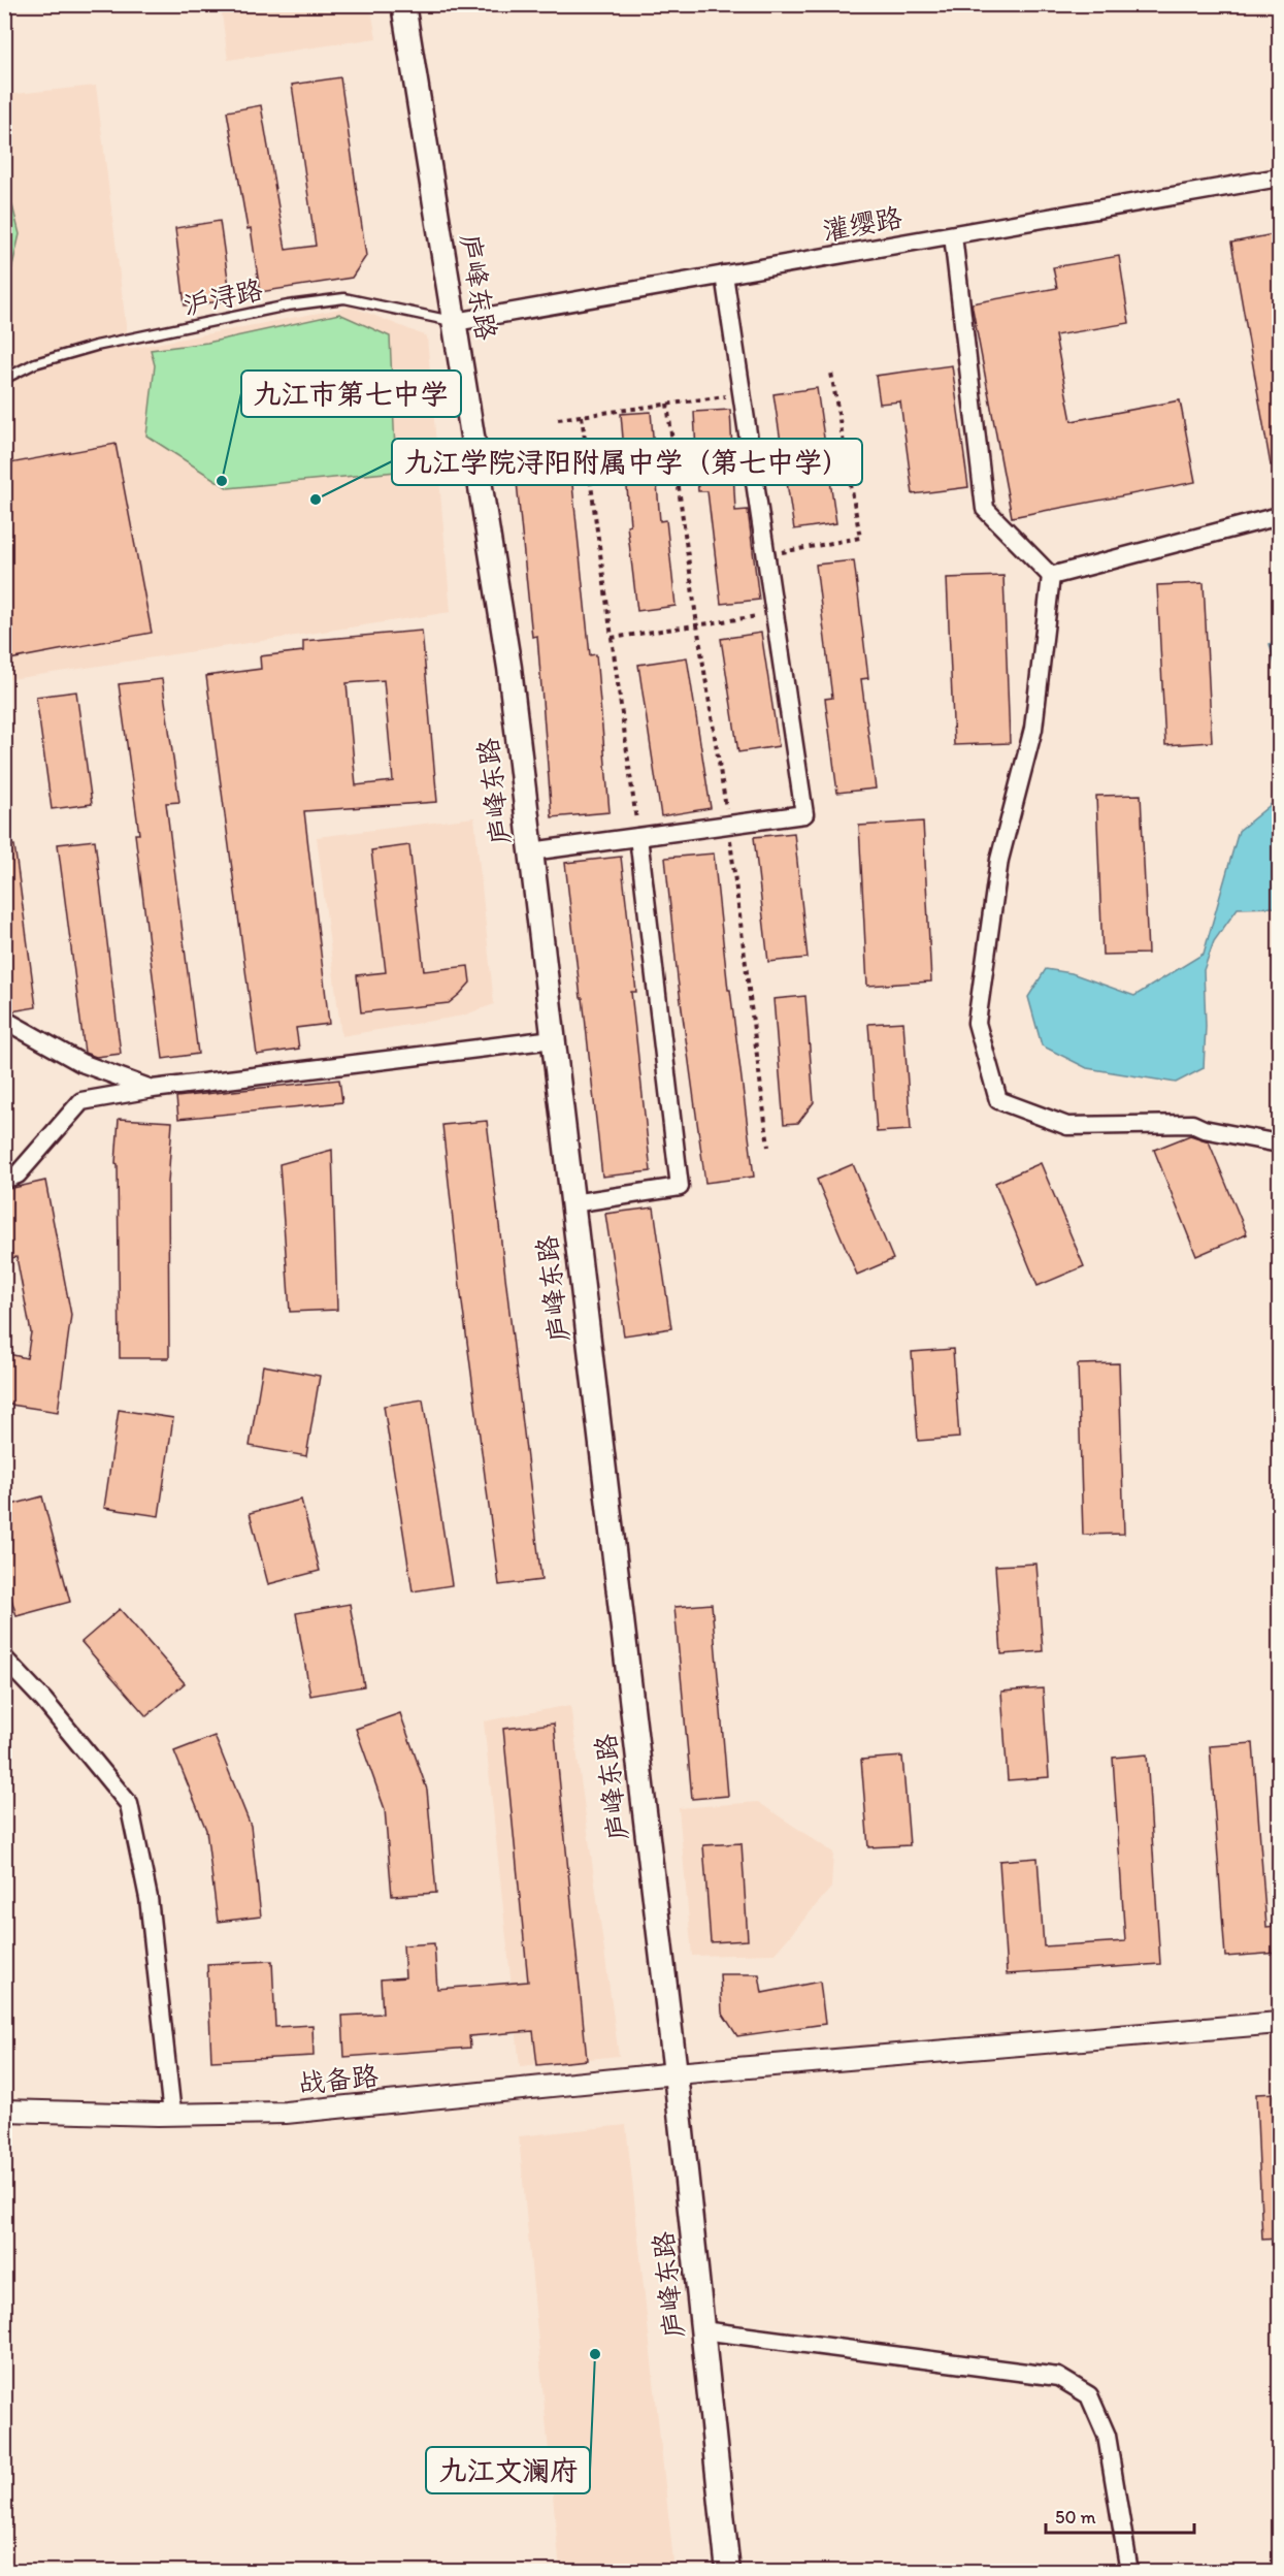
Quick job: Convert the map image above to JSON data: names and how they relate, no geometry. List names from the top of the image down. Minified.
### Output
{"streets":{"main road":["庐峰东路"],"street":["灌缨路","战备路"],"lane":["沪浔路"]},"crossings":[["灌缨路","庐峰东路"],["灌缨路","沪浔路"],["庐峰东路","沪浔路"],["庐峰东路","战备路"]],"places":["九江市第七中学","九江学院浔阳附属中学（第七中学）","九江文澜府"],"scale_bar":"50 m"}
